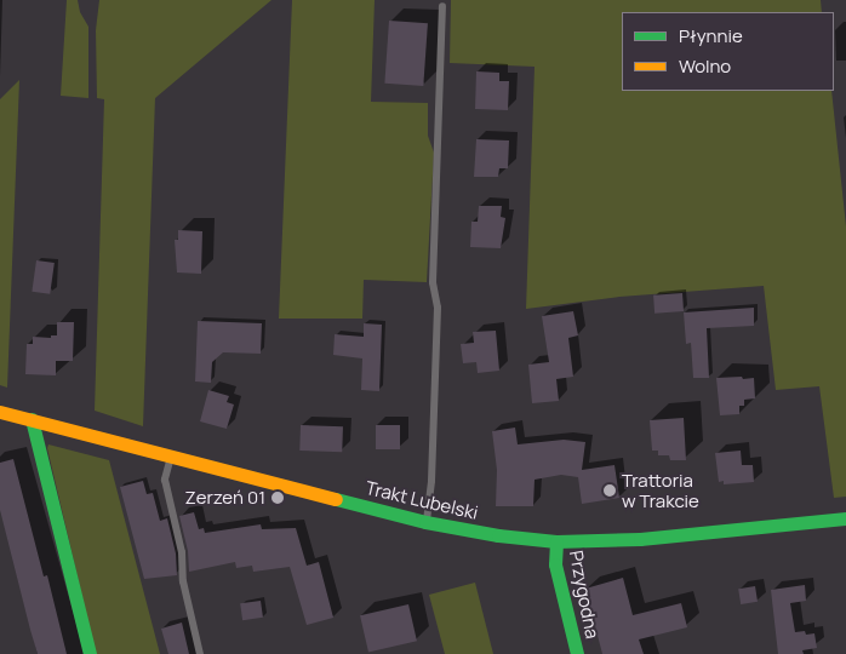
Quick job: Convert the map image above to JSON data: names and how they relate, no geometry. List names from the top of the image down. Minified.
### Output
{"streets":{"street":["Trakt Lubelski","Przygodna"]},"crossings":[["Trakt Lubelski","Przygodna"]],"places":["Trattoria w Trakcie","Zerzeń 01"],"legend":["Płynnie","Wolno"]}
